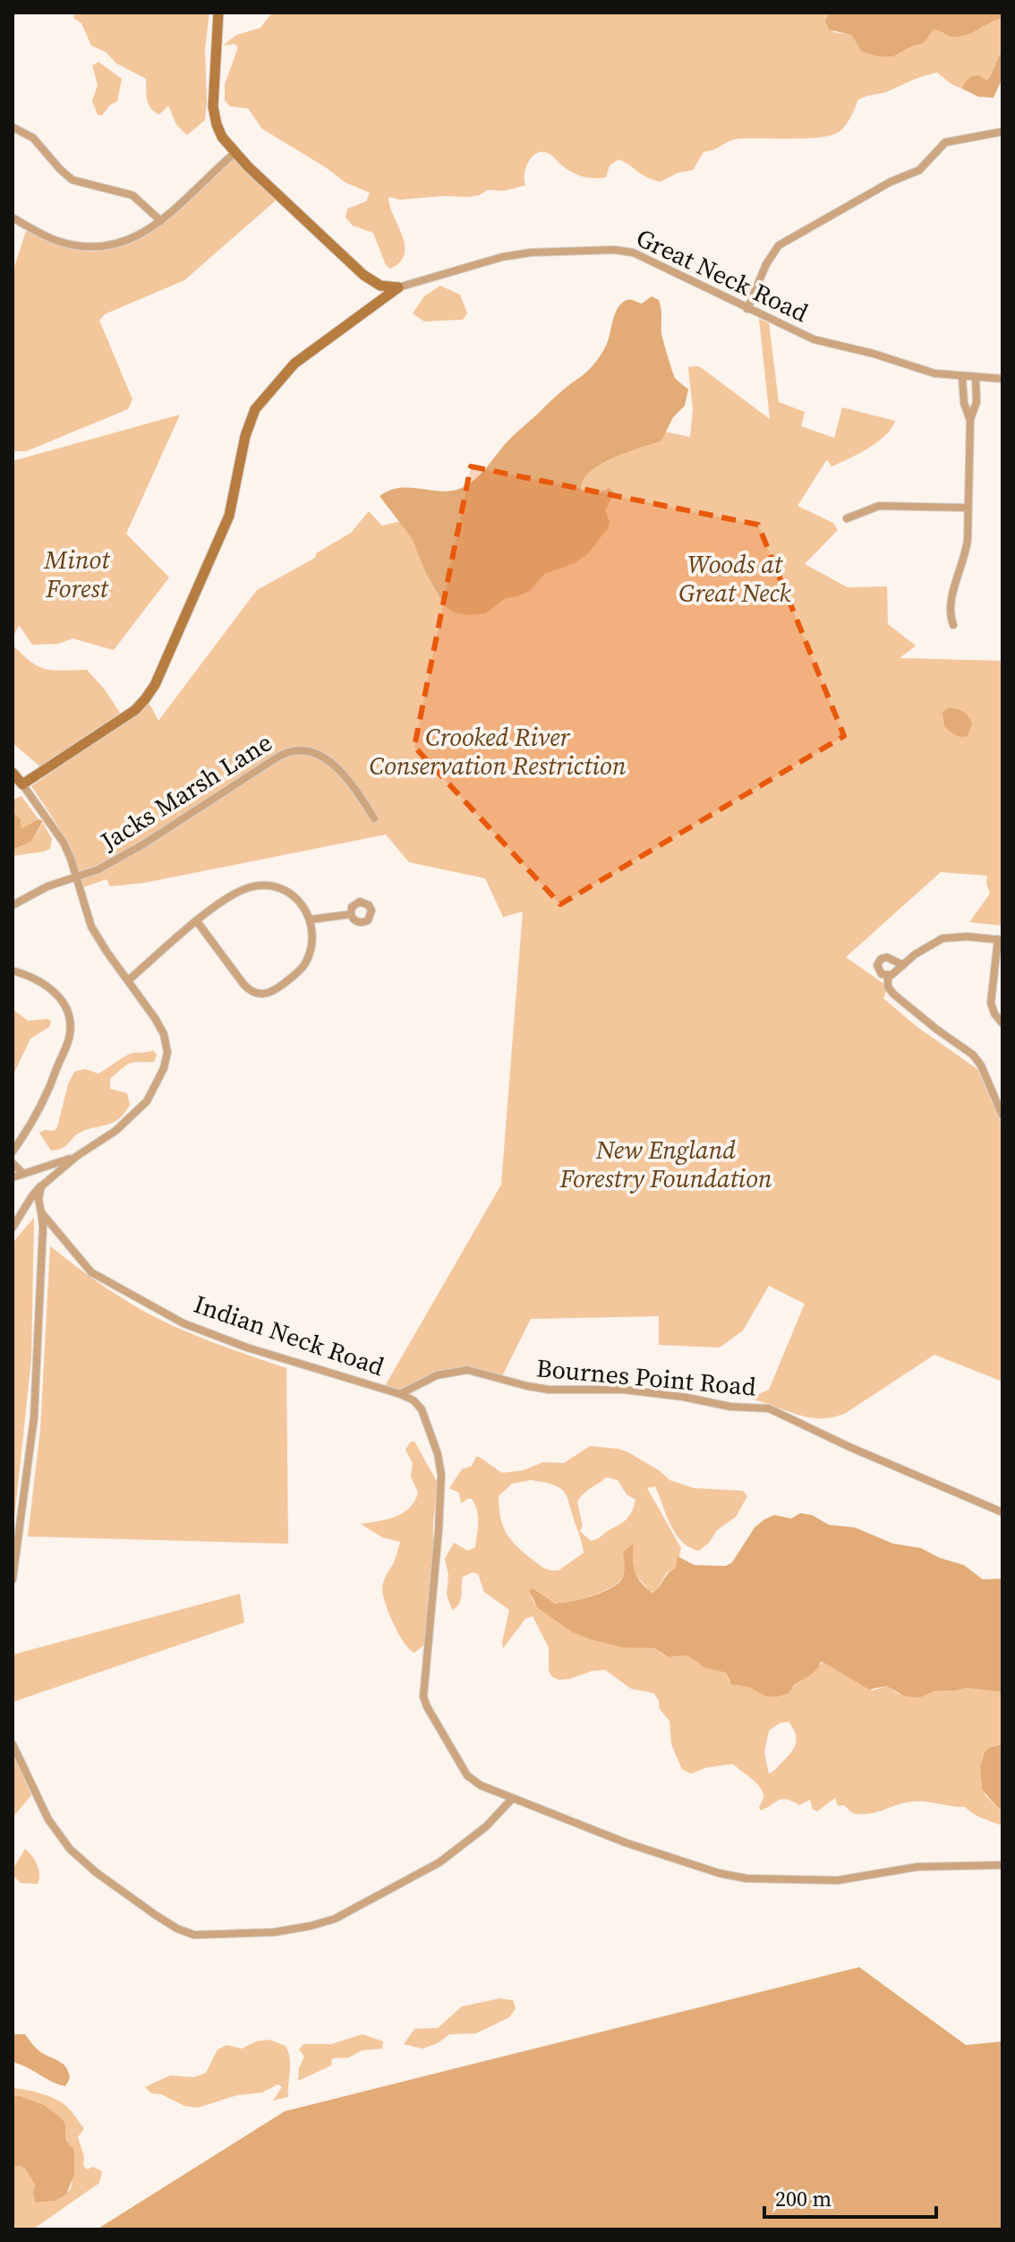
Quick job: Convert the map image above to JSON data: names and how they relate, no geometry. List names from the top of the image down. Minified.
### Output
{"streets":{"street":["Great Neck Road","Jacks Marsh Lane","Indian Neck Road","Bournes Point Road"]},"crossings":[["Indian Neck Road","Bournes Point Road"]],"parks":["Minot Forest","Woods at Great Neck","Crooked River Conservation Restriction","New England Forestry Foundation"],"scale_bar":"200 m"}
